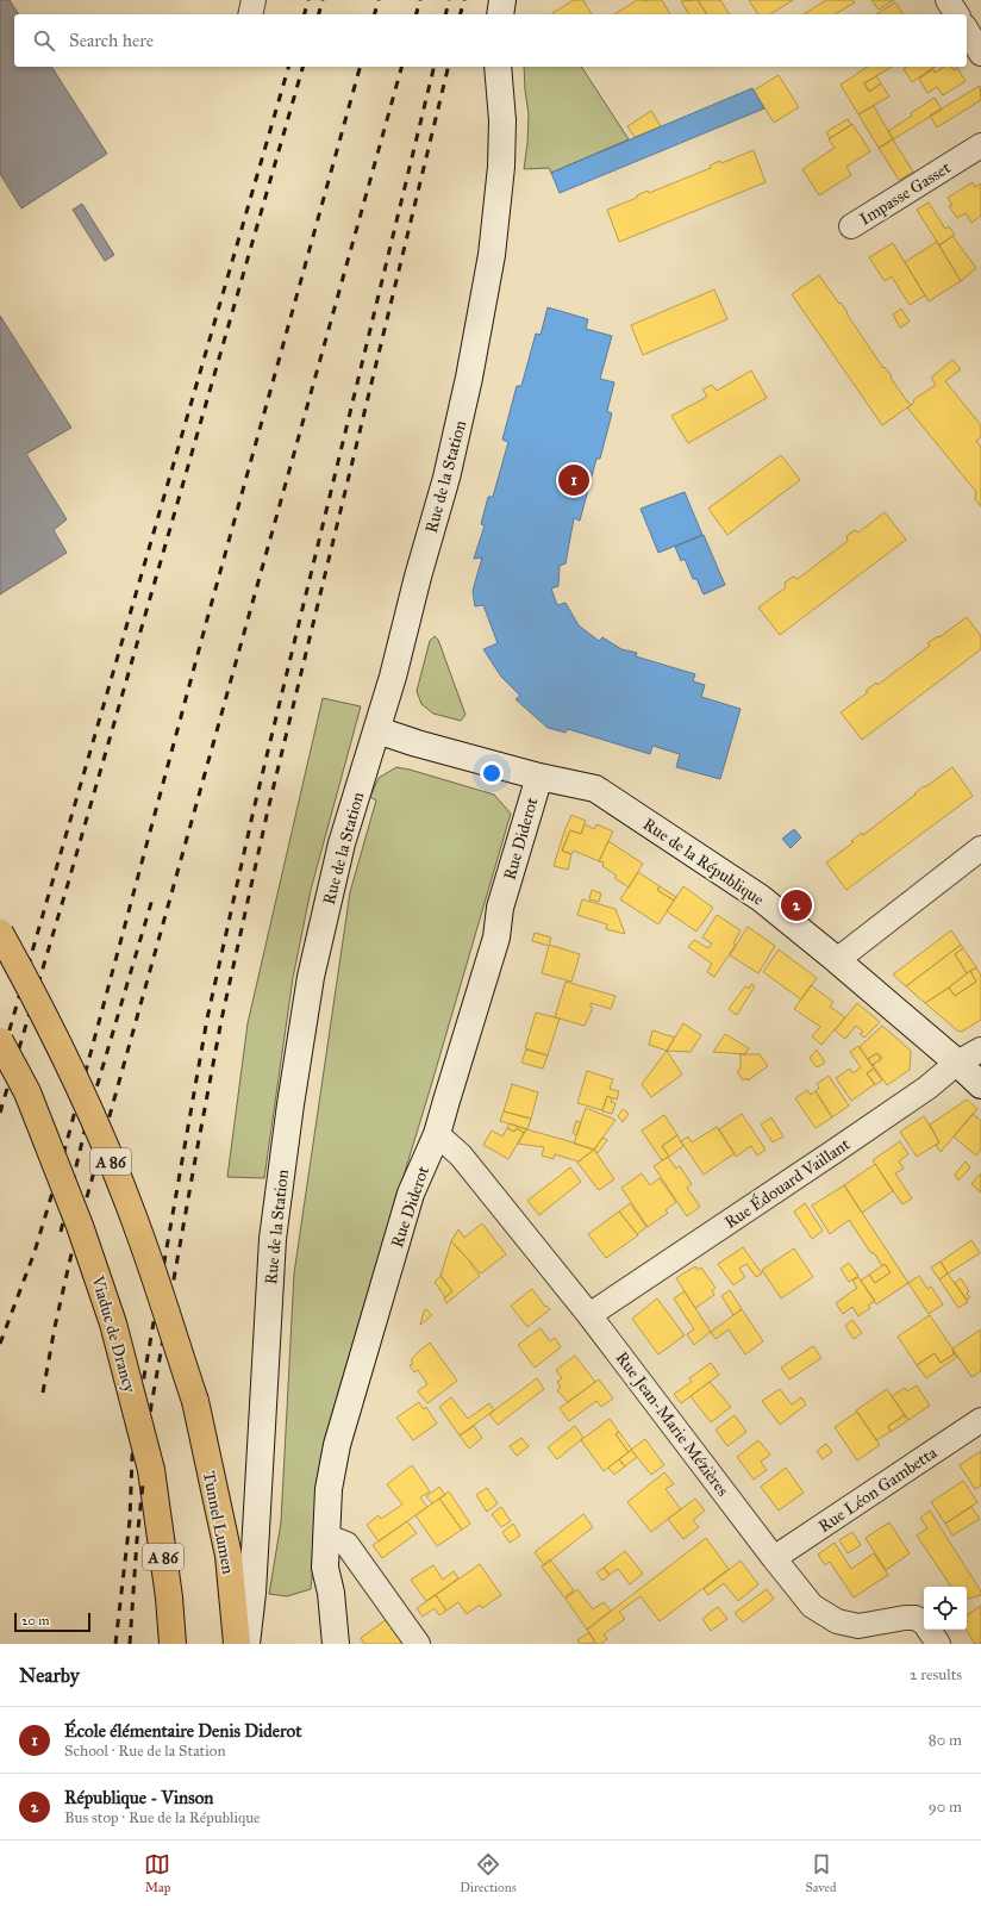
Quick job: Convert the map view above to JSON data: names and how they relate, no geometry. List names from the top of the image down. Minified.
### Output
{"streets":{"highway":["A 86","Viaduc de Drancy","Tunnel Lumen"],"street":["Impasse Gasset","Rue de la Station","Rue Diderot","Rue de la République","Rue Édouard Vaillant","Rue Jean-Marie Mézières","Rue Léon Gambetta"]},"crossings":[["Rue de la Station","Rue de la République"],["Rue Diderot","Rue de la République"],["Rue Diderot","Rue Jean-Marie Mézières"],["Rue de la République","Rue Édouard Vaillant"],["Rue Édouard Vaillant","Rue Jean-Marie Mézières"],["Rue Jean-Marie Mézières","Rue Léon Gambetta"]],"scale_bar":"20 m","page":{"search":"Search here","pins":["1","2"],"scale":"20 m","heading":["Nearby","2 results"],"list":[{"mark":"1","name":"École élémentaire Denis Diderot","note":"School · Rue de la Station","value":"80 m"},{"mark":"2","name":"République - Vinson","note":"Bus stop · Rue de la République","value":"90 m"}],"nav":["Map","Directions","Saved"]}}
